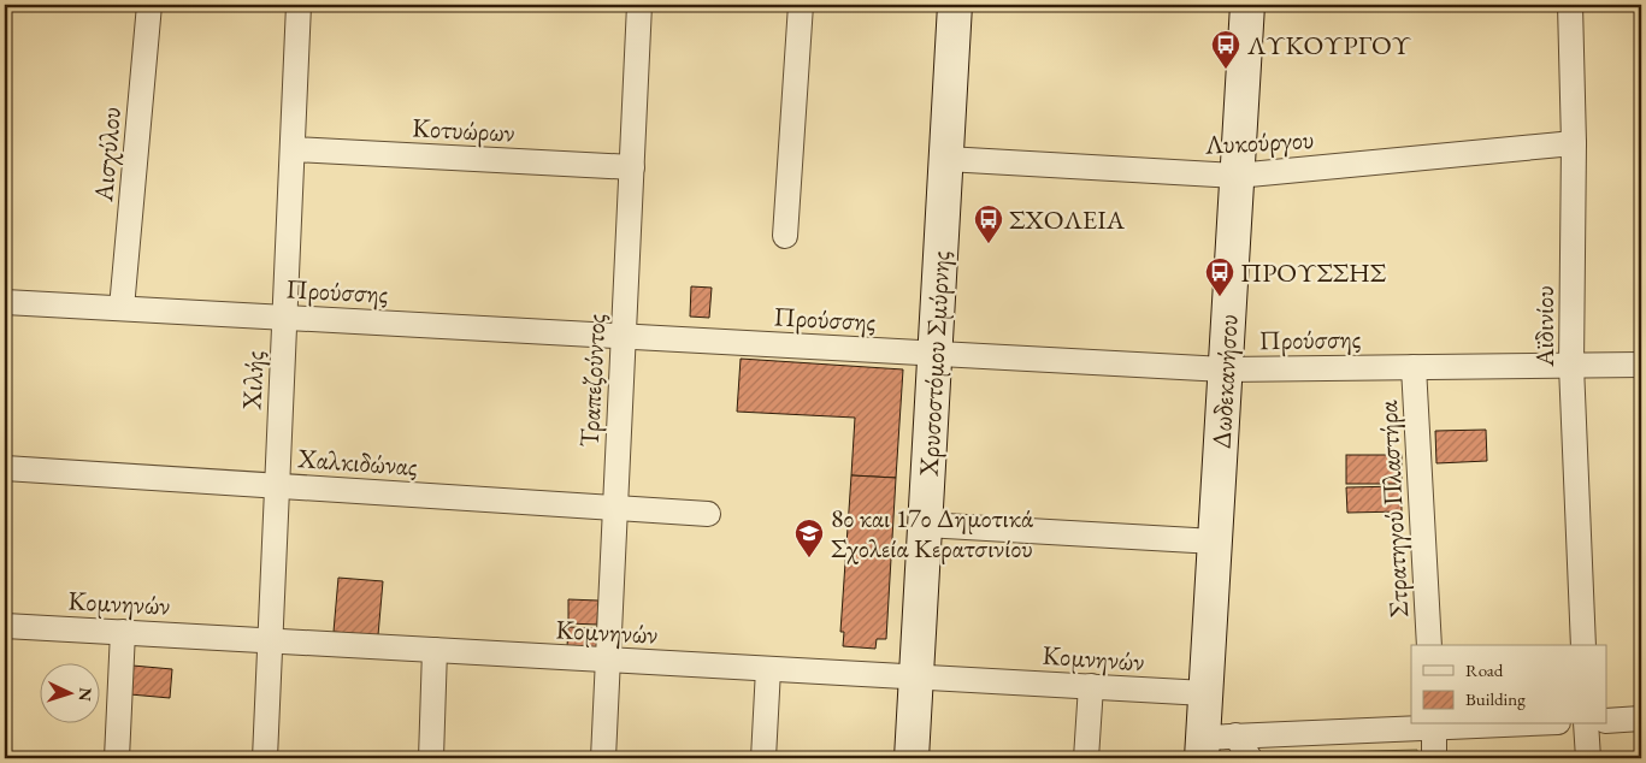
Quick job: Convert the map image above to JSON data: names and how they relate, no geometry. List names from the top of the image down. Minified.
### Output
{"streets":{"street":["Κοτυώρων","Λυκούργου","Αισχύλου","Προύσσης","Αϊδινίου","Χρυσοστόμου Σμύρνης","Χιλής","Τραπεζούντος","Δωδεκανήσου","Χαλκιδώνας","Στρατηγού Πλαστήρα","Κομνηνών"]},"crossings":[["Κοτυώρων","Χιλής"],["Κοτυώρων","Τραπεζούντος"],["Λυκούργου","Αϊδινίου"],["Λυκούργου","Χρυσοστόμου Σμύρνης"],["Λυκούργου","Δωδεκανήσου"],["Αισχύλου","Προύσσης"],["Προύσσης","Αϊδινίου"],["Προύσσης","Χρυσοστόμου Σμύρνης"],["Προύσσης","Χιλής"],["Προύσσης","Τραπεζούντος"],["Προύσσης","Δωδεκανήσου"],["Προύσσης","Στρατηγού Πλαστήρα"],["Χρυσοστόμου Σμύρνης","Κομνηνών"],["Χιλής","Χαλκιδώνας"],["Χιλής","Κομνηνών"],["Τραπεζούντος","Χαλκιδώνας"],["Τραπεζούντος","Κομνηνών"],["Δωδεκανήσου","Κομνηνών"]],"places":{"bus stop":["ΛΥΚΟΥΡΓΟΥ","ΣΧΟΛΕΙΑ","ΠΡΟΥΣΣΗΣ"],"school or university":["8ο και 17ο Δημοτικά Σχολεία Κερατσινίου"]},"legend":["Road","Building"],"north":"right"}
